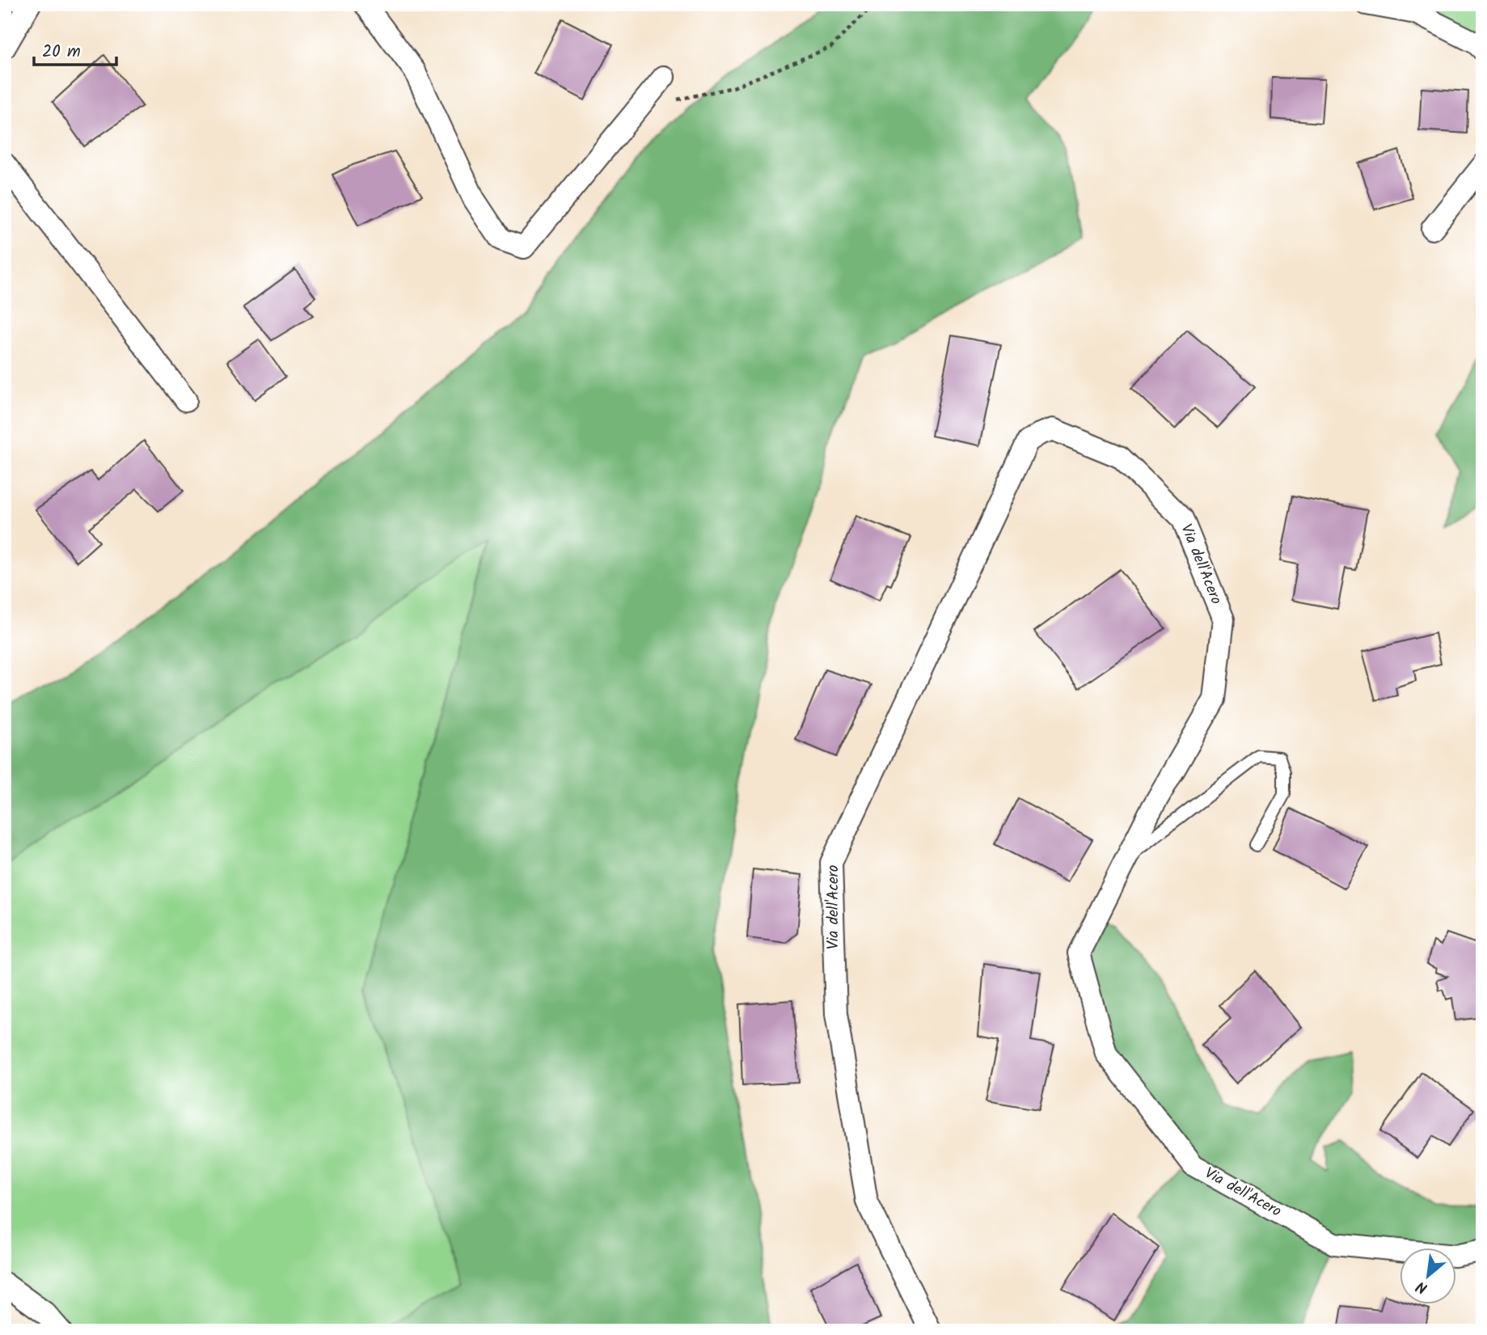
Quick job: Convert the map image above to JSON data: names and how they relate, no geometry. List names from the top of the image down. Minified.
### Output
{"streets":{"street":["Via dell'Acero"]},"scale_bar":"20 m","north":"bottom left"}
